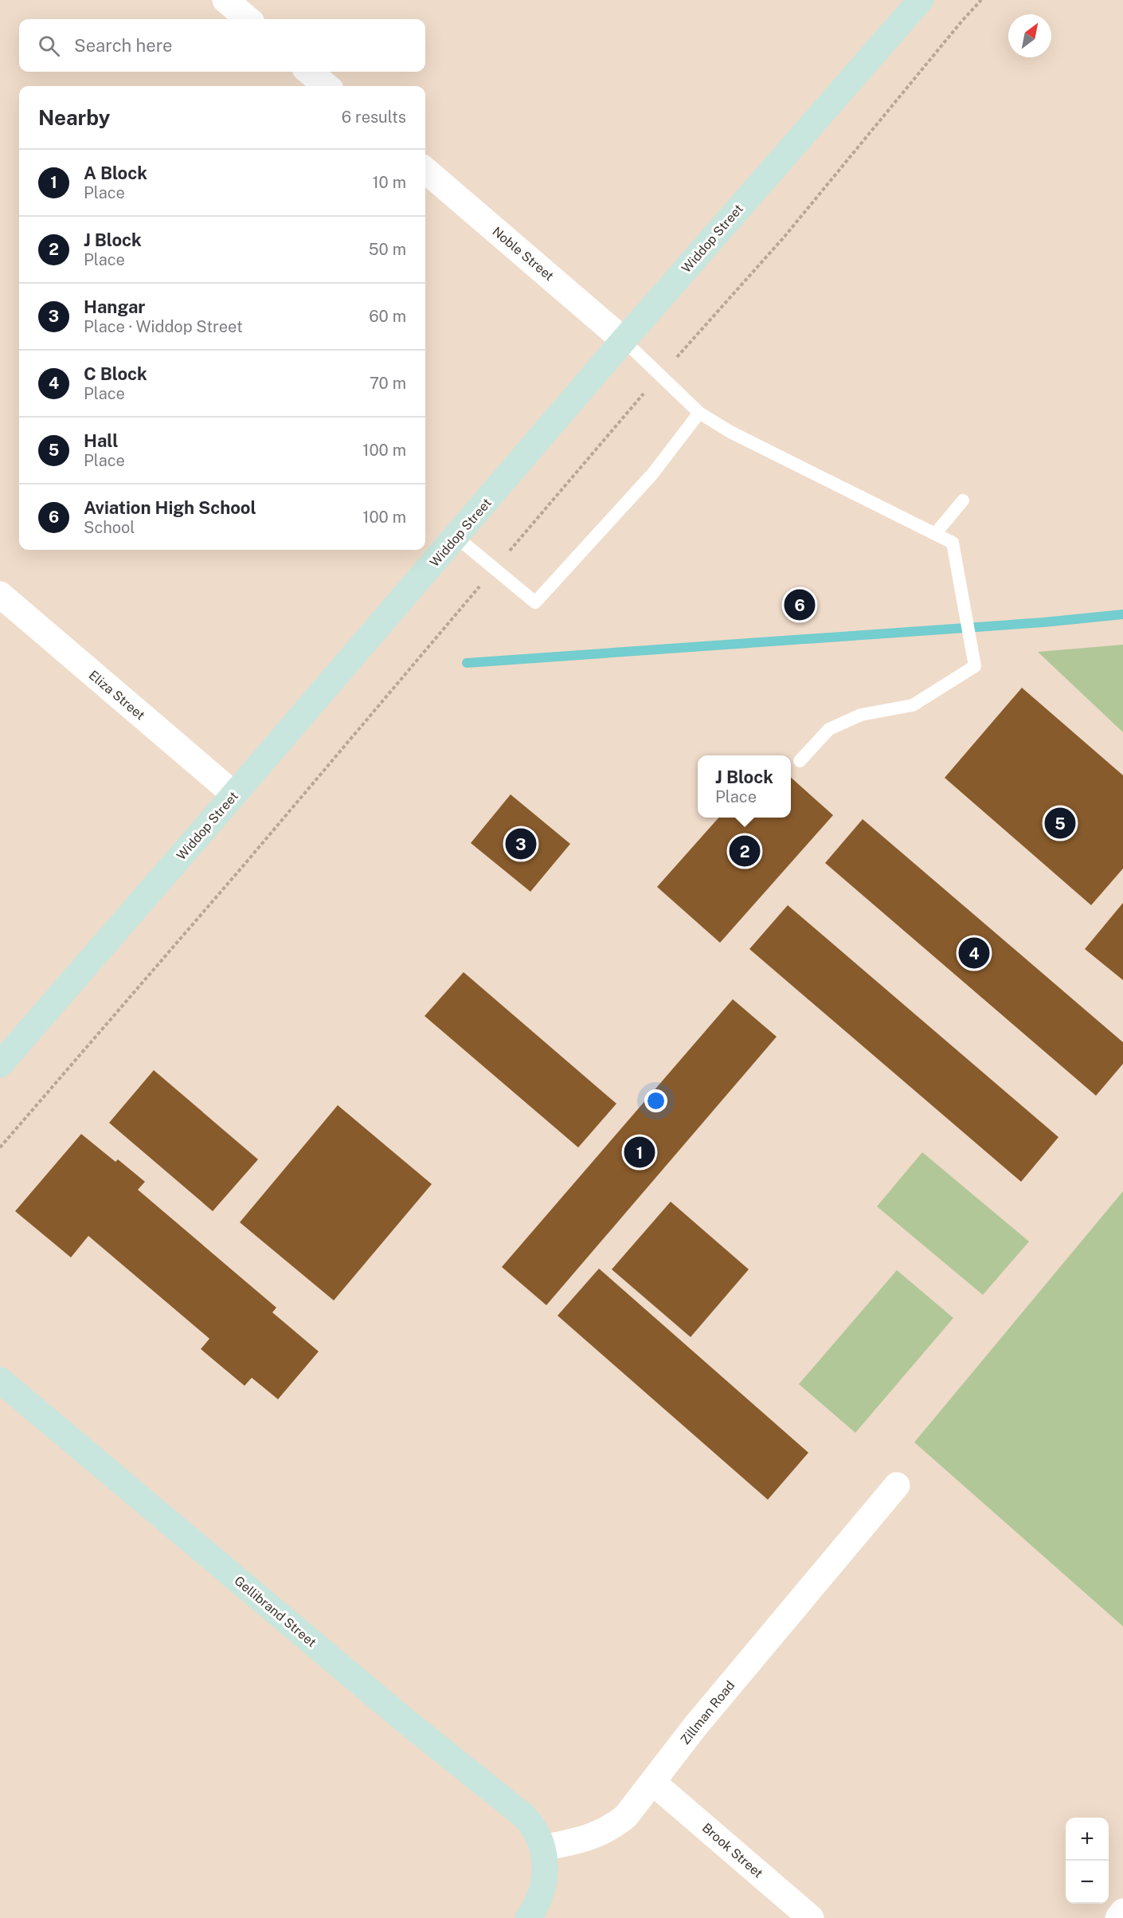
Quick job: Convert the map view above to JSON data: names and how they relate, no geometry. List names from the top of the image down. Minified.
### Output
{"streets":{"street":["Widdop Street","Noble Street","Eliza Street","Gellibrand Street","Zillman Road","Brook Street"]},"crossings":[["Widdop Street","Noble Street"],["Widdop Street","Eliza Street"],["Gellibrand Street","Zillman Road"],["Zillman Road","Brook Street"]],"north":"top right","page":{"search":"Search here","heading":["Nearby","6 results"],"list":[{"mark":"1","name":"A Block","note":"Place","value":"10 m"},{"mark":"2","name":"J Block","note":"Place","value":"50 m"},{"mark":"3","name":"Hangar","note":"Place · Widdop Street","value":"60 m"},{"mark":"4","name":"C Block","note":"Place","value":"70 m"},{"mark":"5","name":"Hall","note":"Place","value":"100 m"},{"mark":"6","name":"Aviation High School","note":"School","value":"100 m"}],"pins":["6","5","3","2","4","1"],"popup":["J Block","Place"],"map_buttons":["+","−"]}}
